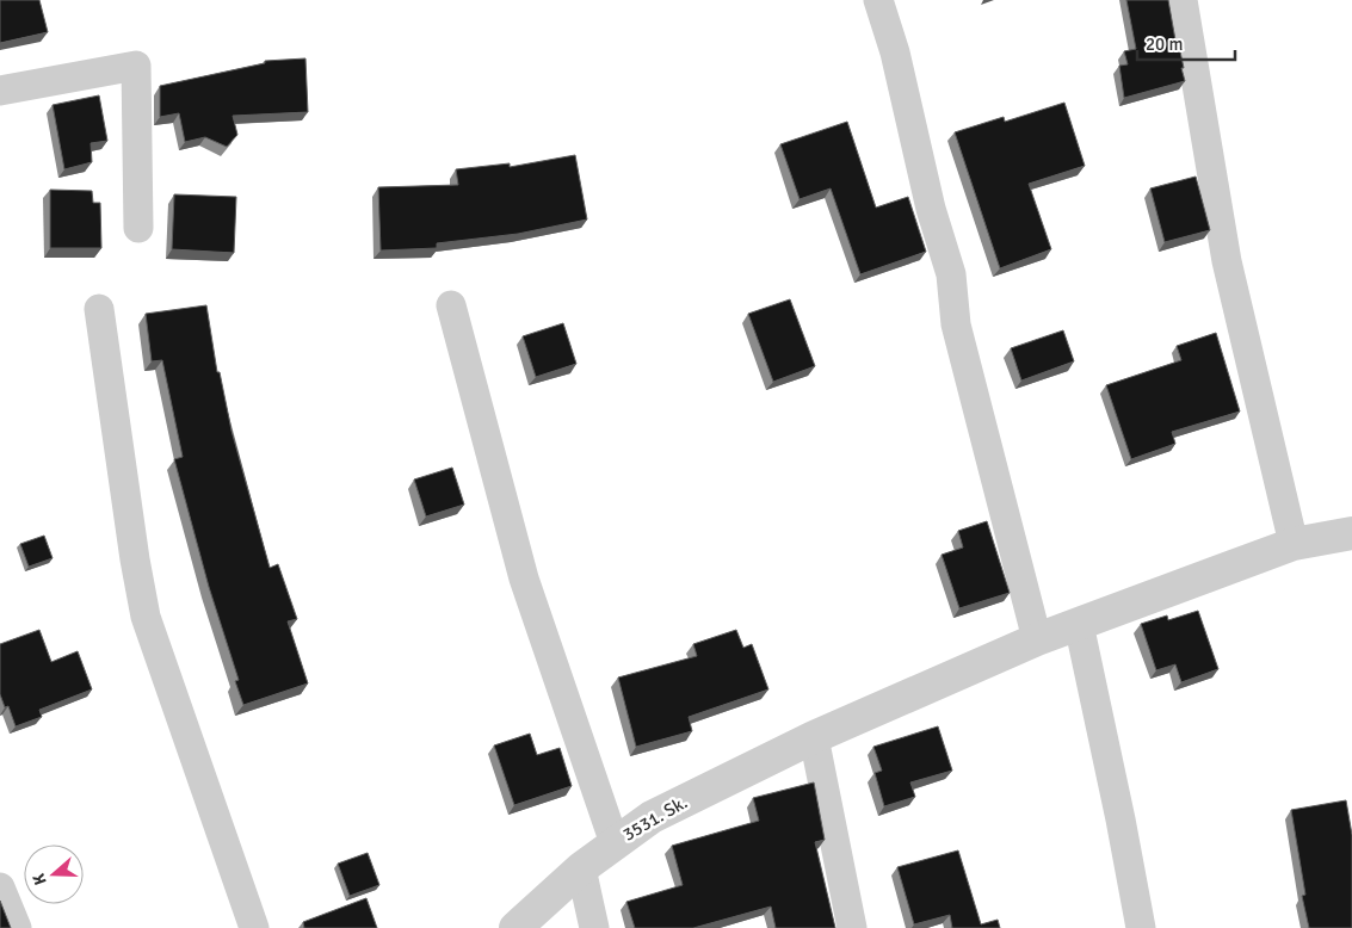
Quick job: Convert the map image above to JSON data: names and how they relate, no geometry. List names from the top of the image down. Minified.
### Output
{"streets":{"street":["3531. Sk."]},"scale_bar":"20 m","north":"left"}
